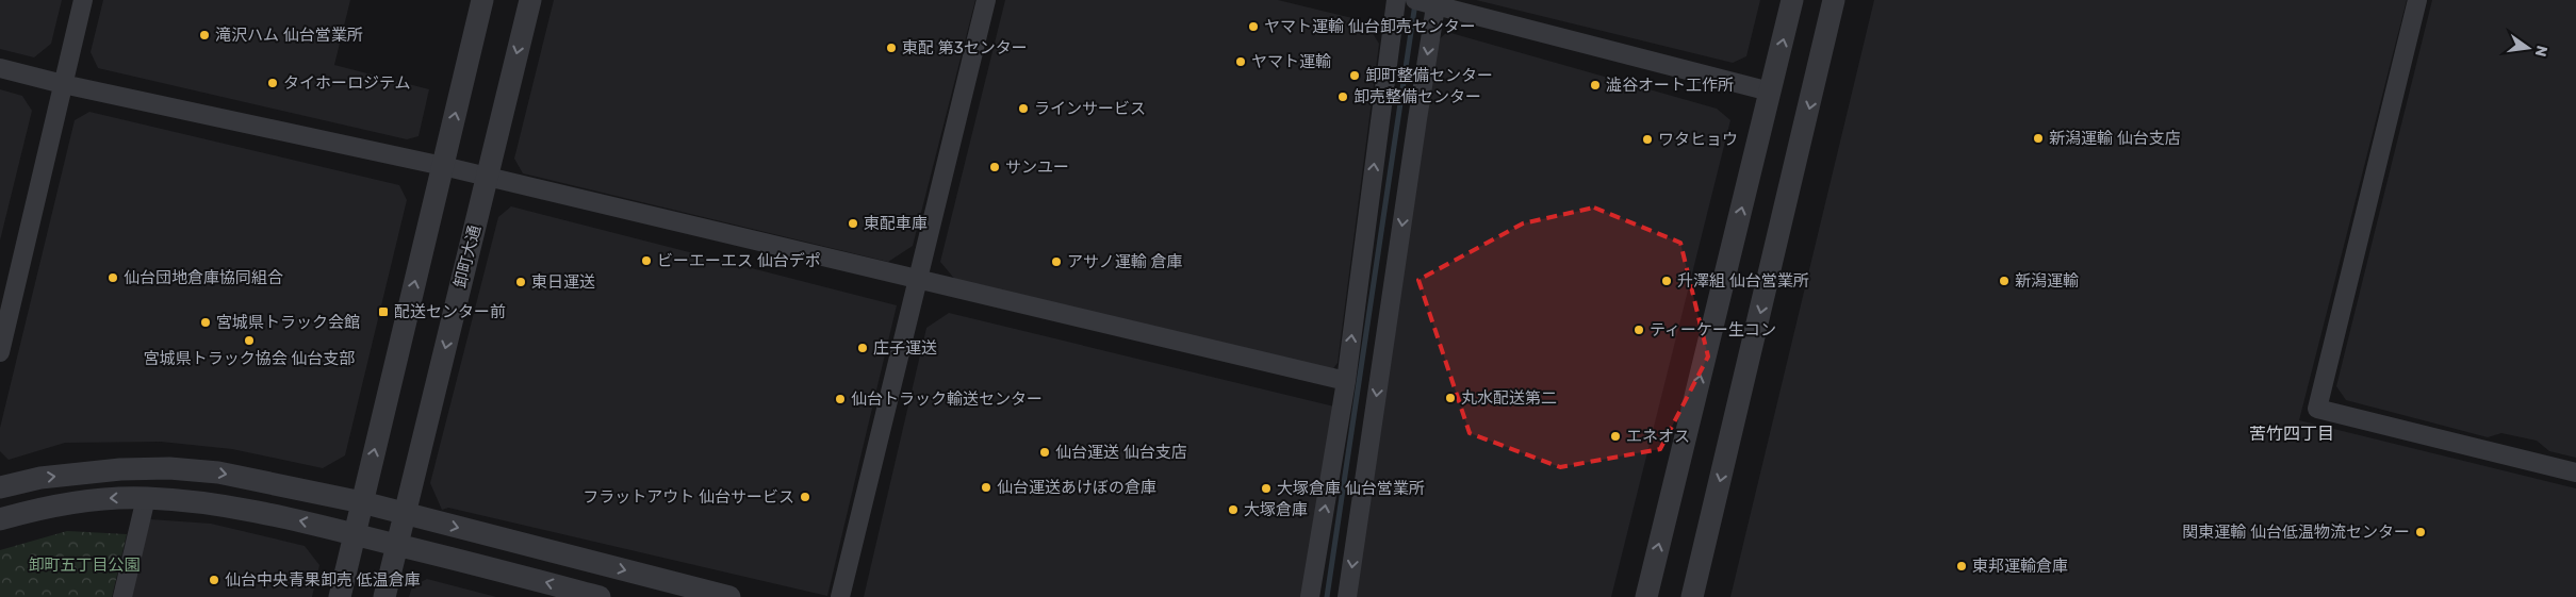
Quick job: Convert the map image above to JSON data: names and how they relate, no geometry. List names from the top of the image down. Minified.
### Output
{"streets":{"street":["卸町大通"]},"districts":["苦竹四丁目"],"parks":["卸町五丁目公園"],"places":{"other":["ヤマト運輸 仙台卸売センター","滝沢ハム 仙台営業所","東配 第3センター","ヤマト運輸","卸町整備センター","タイホーロジテム","澁谷オート工作所","卸売整備センター","ラインサービス","新潟運輸 仙台支店","ワタヒョウ","サンユー","東配車庫","ビーエーエス 仙台デポ","アサノ運輸 倉庫","仙台団地倉庫協同組合","升澤組 仙台営業所","新潟運輸","東日運送","宮城県トラック会館","ティーケー生コン","宮城県トラック協会 仙台支部","庄子運送","丸水配送第二","仙台トラック輸送センター","エネオス","仙台運送 仙台支店","仙台運送あけぼの倉庫","大塚倉庫 仙台営業所","フラットアウト 仙台サービス","大塚倉庫","関東運輸 仙台低温物流センター","東邦運輸倉庫","仙台中央青果卸売 低温倉庫"],"transit":["配送センター前"]},"north":"right"}
